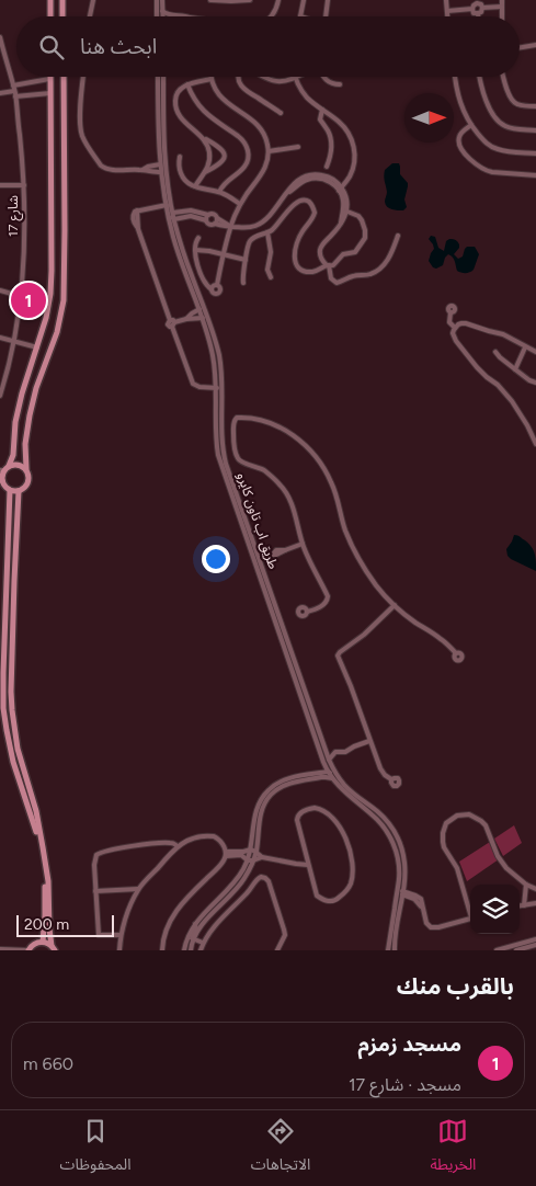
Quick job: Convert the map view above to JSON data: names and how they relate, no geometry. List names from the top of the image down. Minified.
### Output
{"streets":{"street":["شارع 17","طريق اب تاون كايرو"]},"scale_bar":"200 m","north":"right","page":{"search":"ابحث هنا","pins":"1","scale":"200 m","heading":"بالقرب منك","list":[{"mark":"1","name":"مسجد زمزم","note":"مسجد · شارع 17","value":"660 m"}],"nav":["الخريطة","الاتجاهات","المحفوظات"]}}
